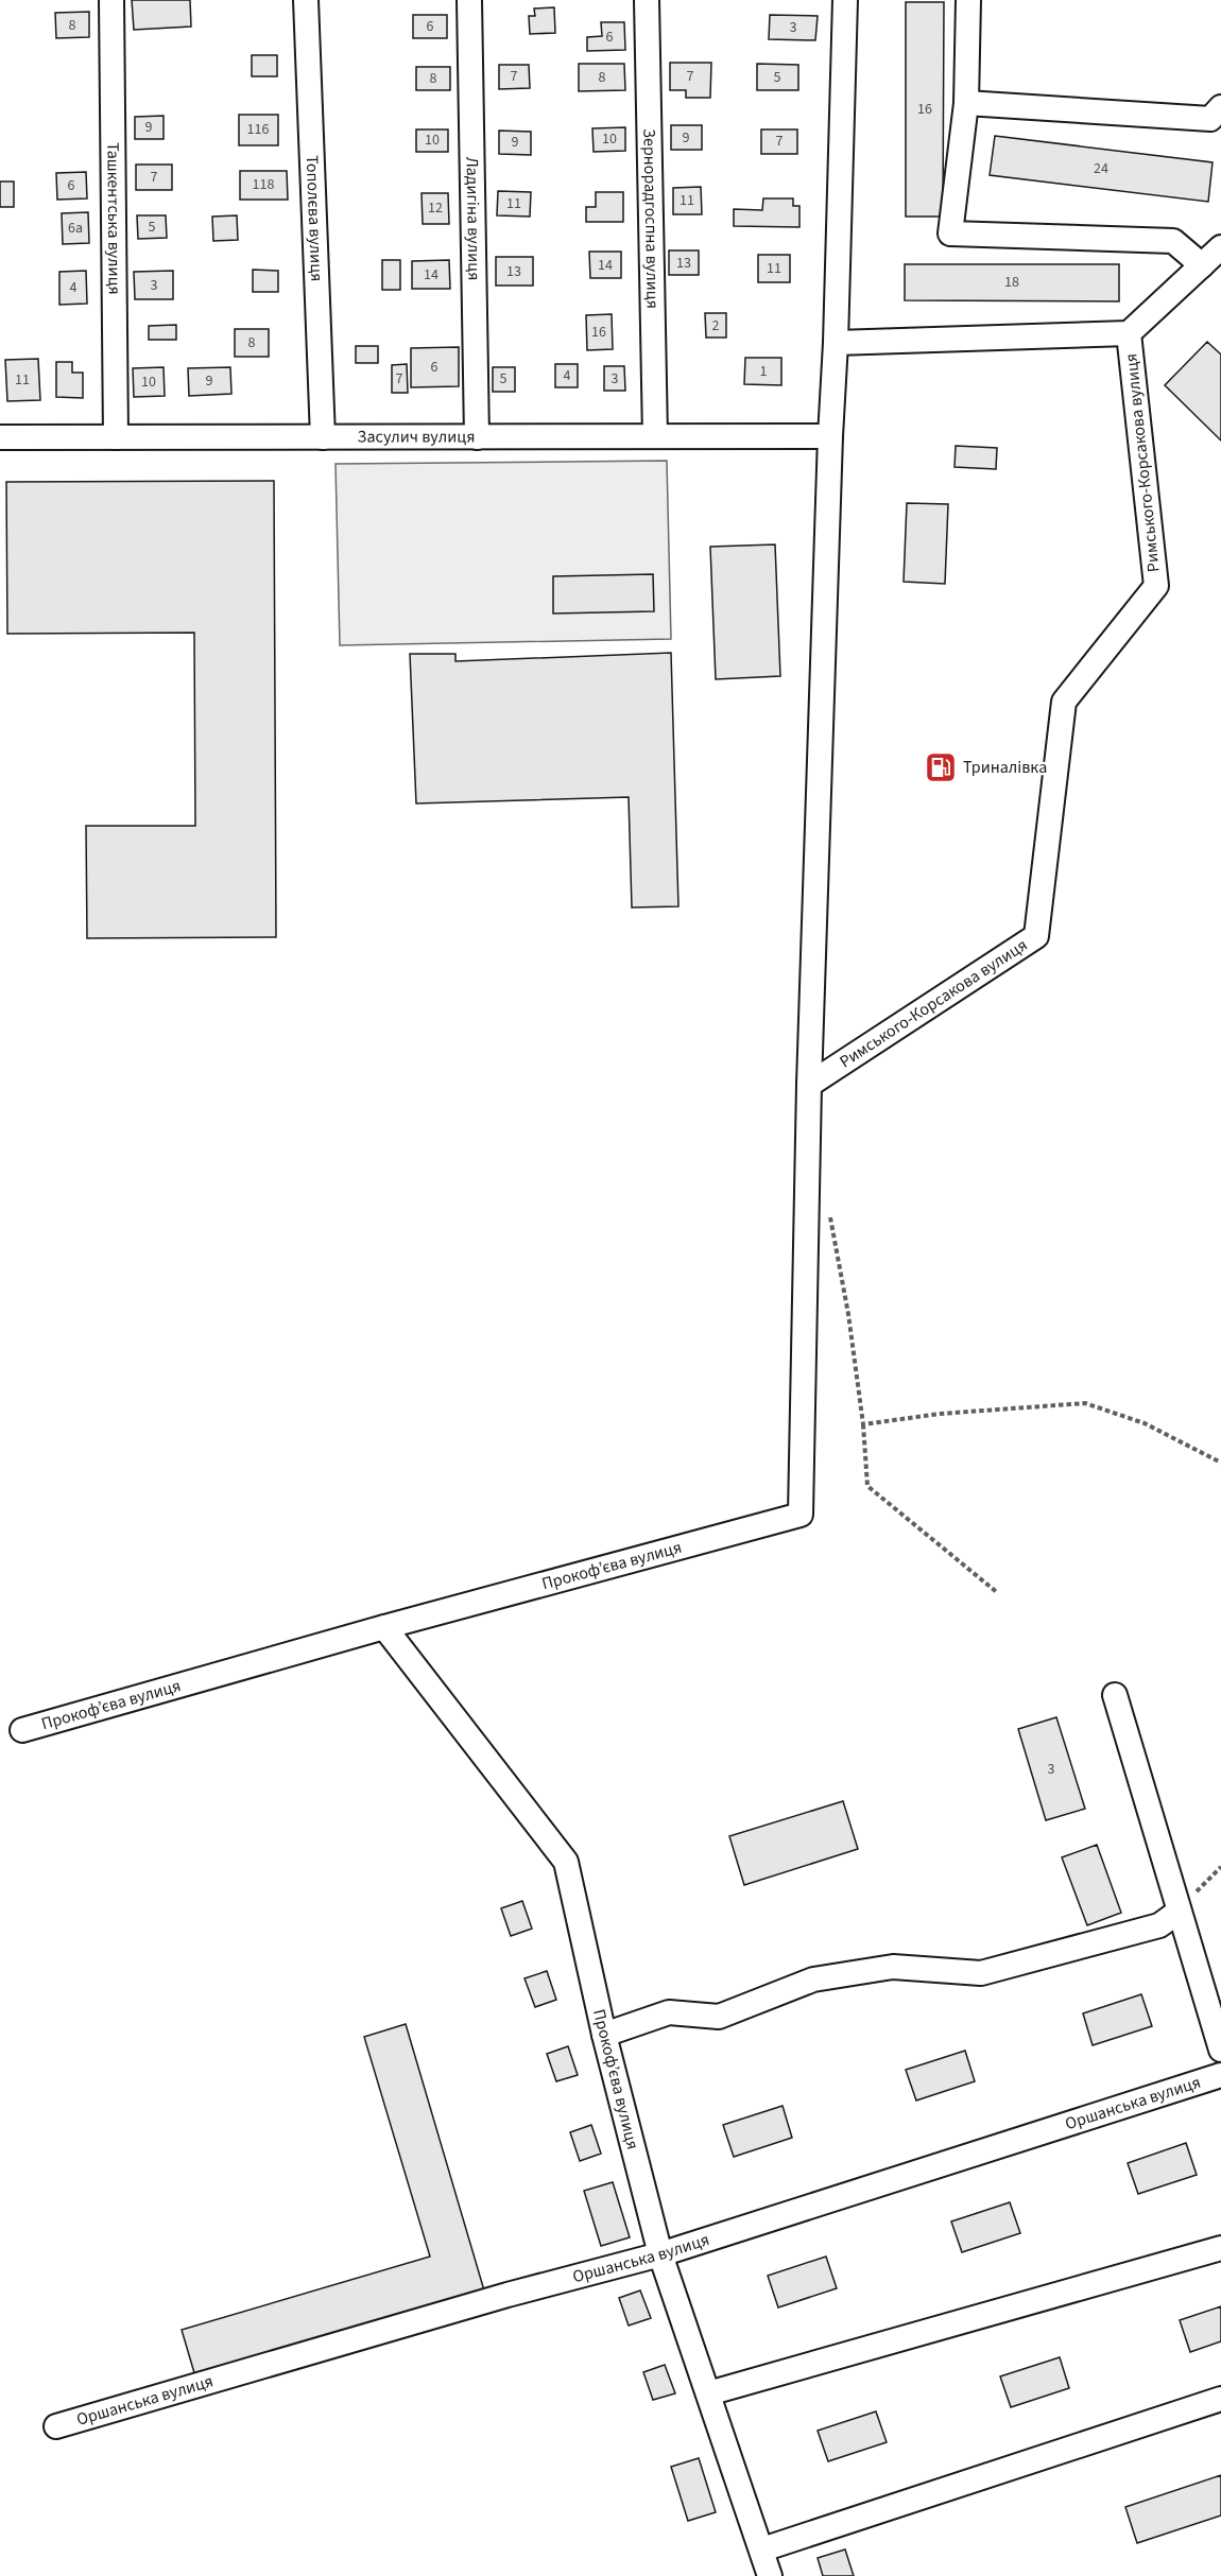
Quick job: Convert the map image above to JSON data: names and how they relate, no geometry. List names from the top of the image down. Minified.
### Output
{"streets":{"street":["Ташкентська вулиця","Тополєва вулиця","Ладигіна вулиця","Зернорадгоспна вулиця","Засулич вулиця","Римського-Корсакова вулиця","Прокоф’єва вулиця","Оршанська вулиця"]},"crossings":[["Ташкентська вулиця","Засулич вулиця"],["Тополєва вулиця","Засулич вулиця"],["Ладигіна вулиця","Засулич вулиця"],["Зернорадгоспна вулиця","Засулич вулиця"],["Засулич вулиця","Римського-Корсакова вулиця"],["Римського-Корсакова вулиця","Прокоф’єва вулиця"],["Прокоф’єва вулиця","Оршанська вулиця"]],"places":{"fuel station":["Триналівка"]},"house_numbers":["8","6","3","6","7","7","8","5","8","16","9","116","9","10","10","7","9","24","7","118","6","11","11","12","5","6а","13","14","11","13","14","18","3","4","2","16","8","6","1","4","7","5","3","11","9","10","3"]}
